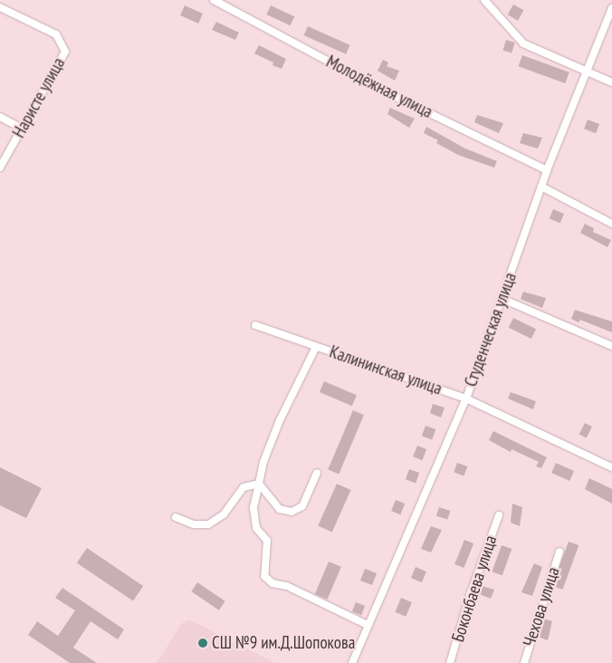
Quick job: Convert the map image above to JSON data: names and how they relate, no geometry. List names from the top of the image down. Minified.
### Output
{"streets":{"street":["Молодёжная улица","Наристе улица","Студенческая улица","Калининская улица","Боконбаева улица","Чехова улица"]},"crossings":[["Молодёжная улица","Студенческая улица"],["Студенческая улица","Калининская улица"]],"places":["СШ №9 им.Д.Шопокова"]}
